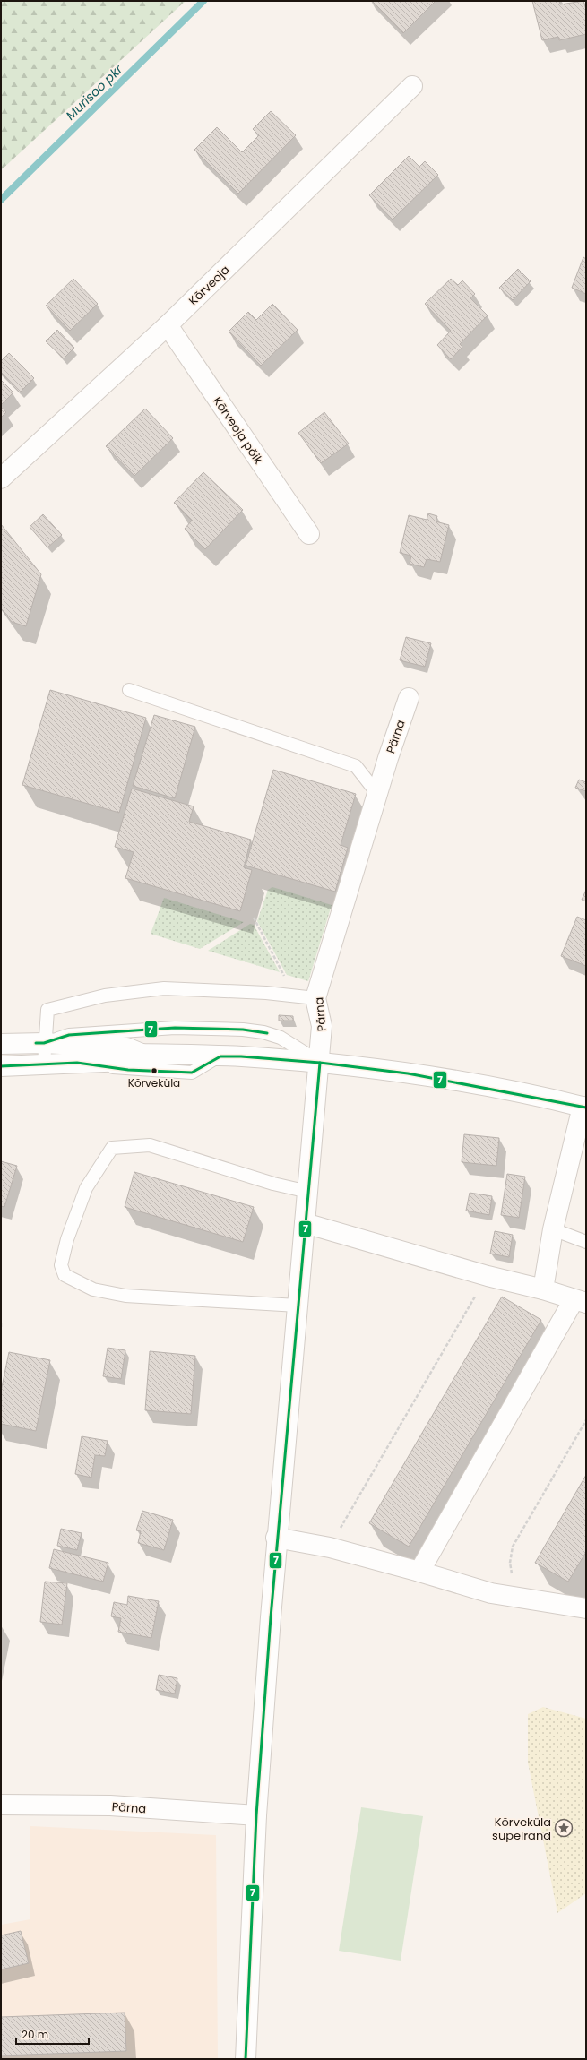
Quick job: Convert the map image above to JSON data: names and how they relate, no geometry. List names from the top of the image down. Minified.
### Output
{"streets":{"street":["Kõrveoja","Kõrveoja põik","Pärna"]},"crossings":[["Kõrveoja","Kõrveoja põik"]],"water":["Murisoo pkr"],"places":{"other":["Kõrveküla"],"place":["Kõrveküla supelrand"]},"lines":["transit line 7"],"scale_bar":"20 m"}
